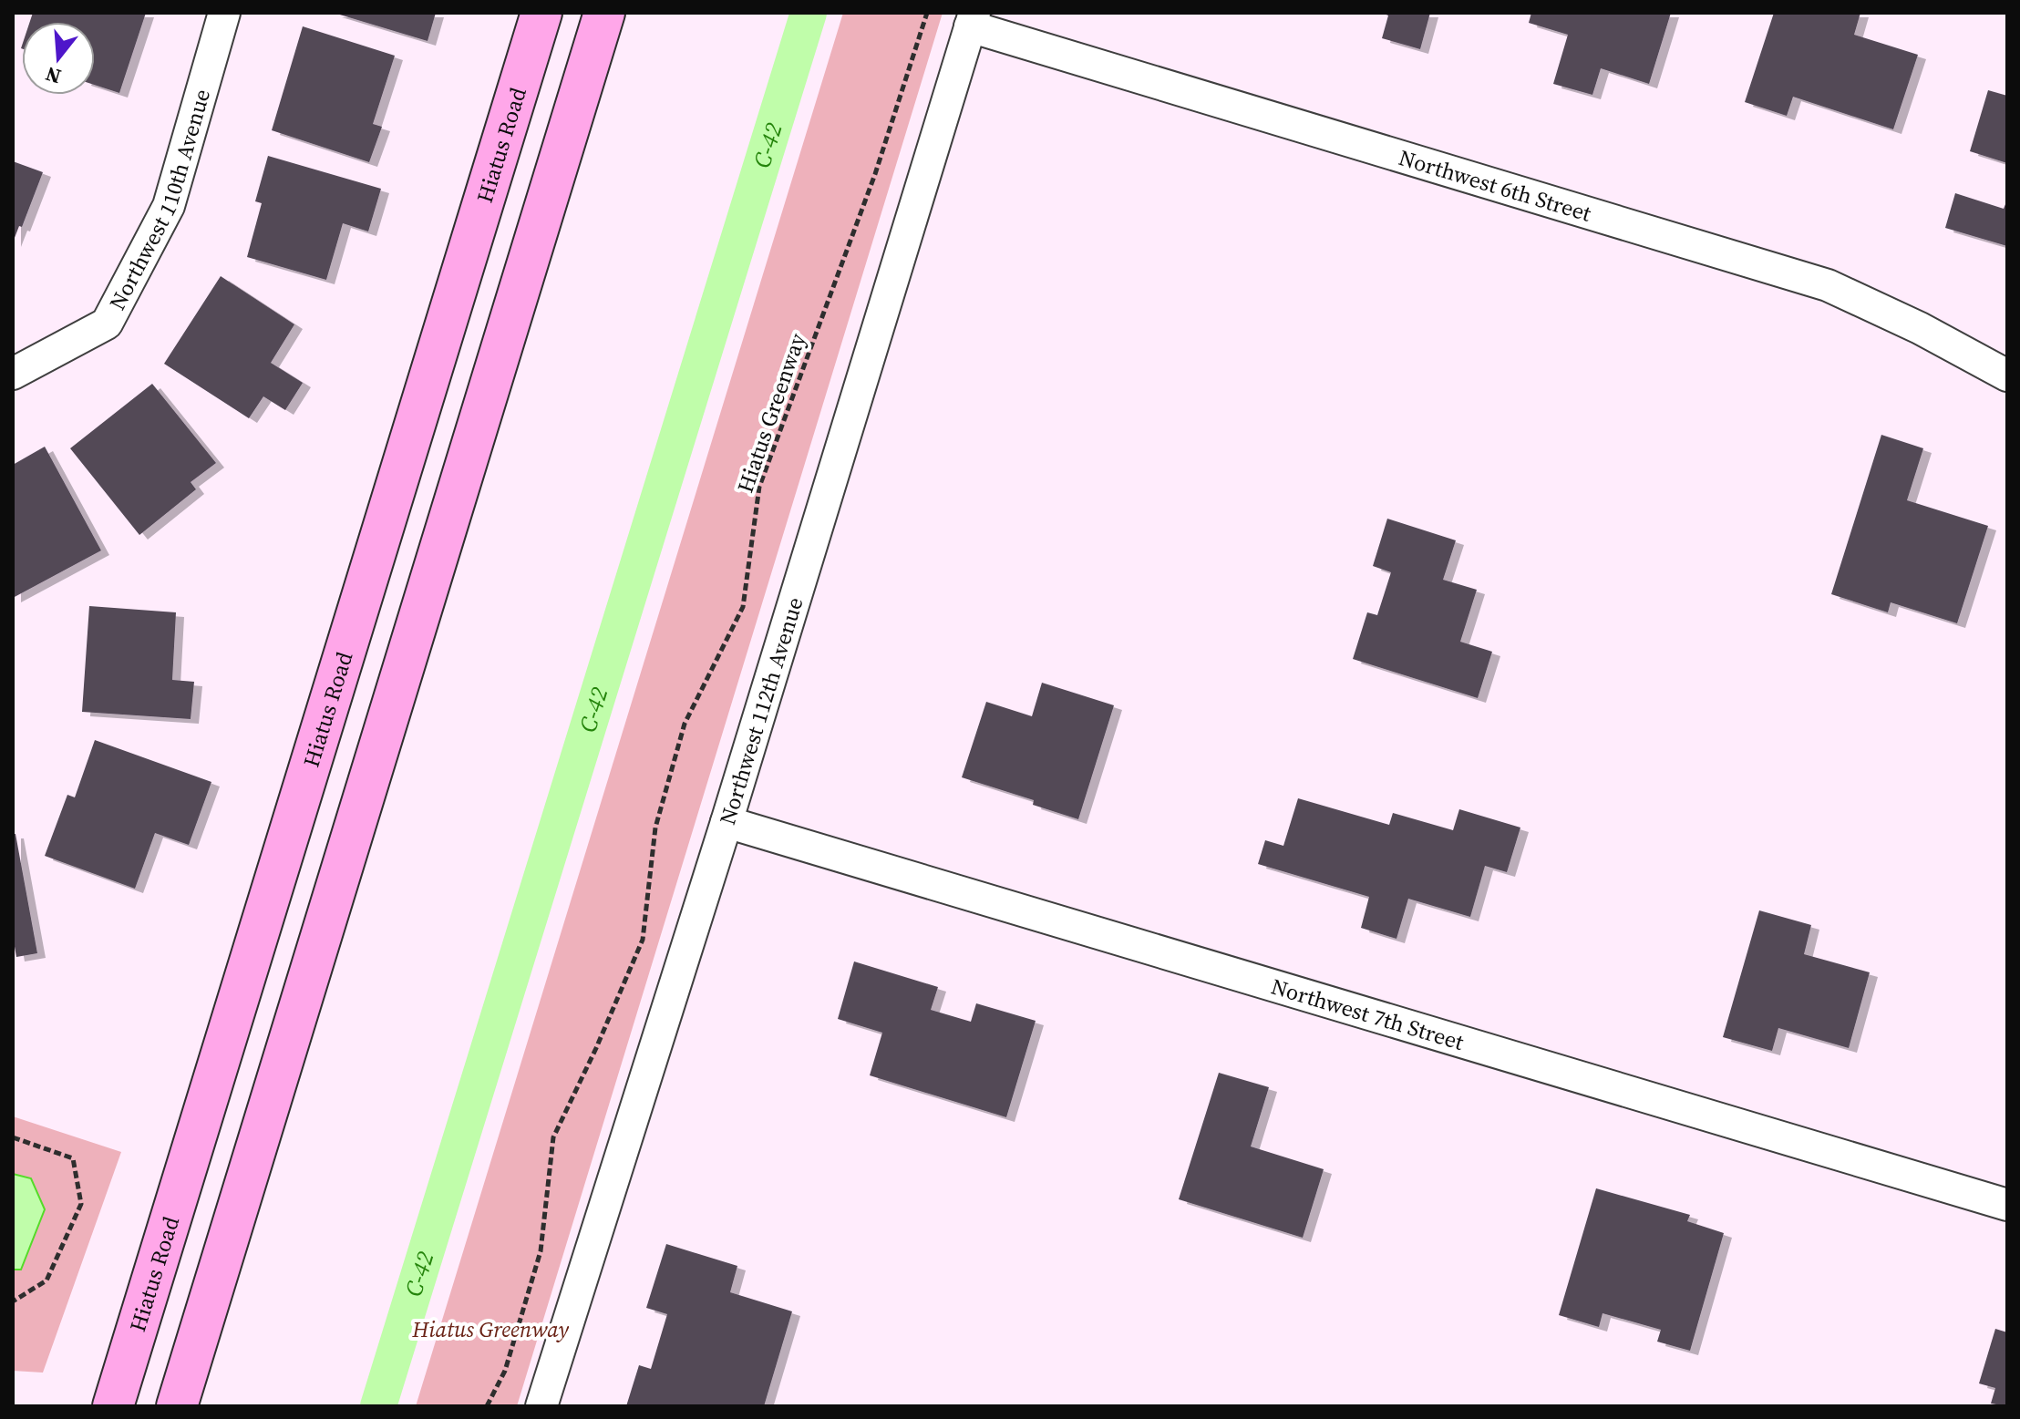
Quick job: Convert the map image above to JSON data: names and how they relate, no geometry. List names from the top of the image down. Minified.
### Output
{"streets":{"main road":["Hiatus Road"],"street":["Northwest 6th Street","Northwest 110th Avenue","Northwest 112th Avenue","Northwest 7th Street"],"path":["Hiatus Greenway"]},"crossings":[["Northwest 6th Street","Northwest 112th Avenue"],["Northwest 112th Avenue","Northwest 7th Street"]],"water":["C-42"],"parks":["Hiatus Greenway"],"north":"bottom"}
